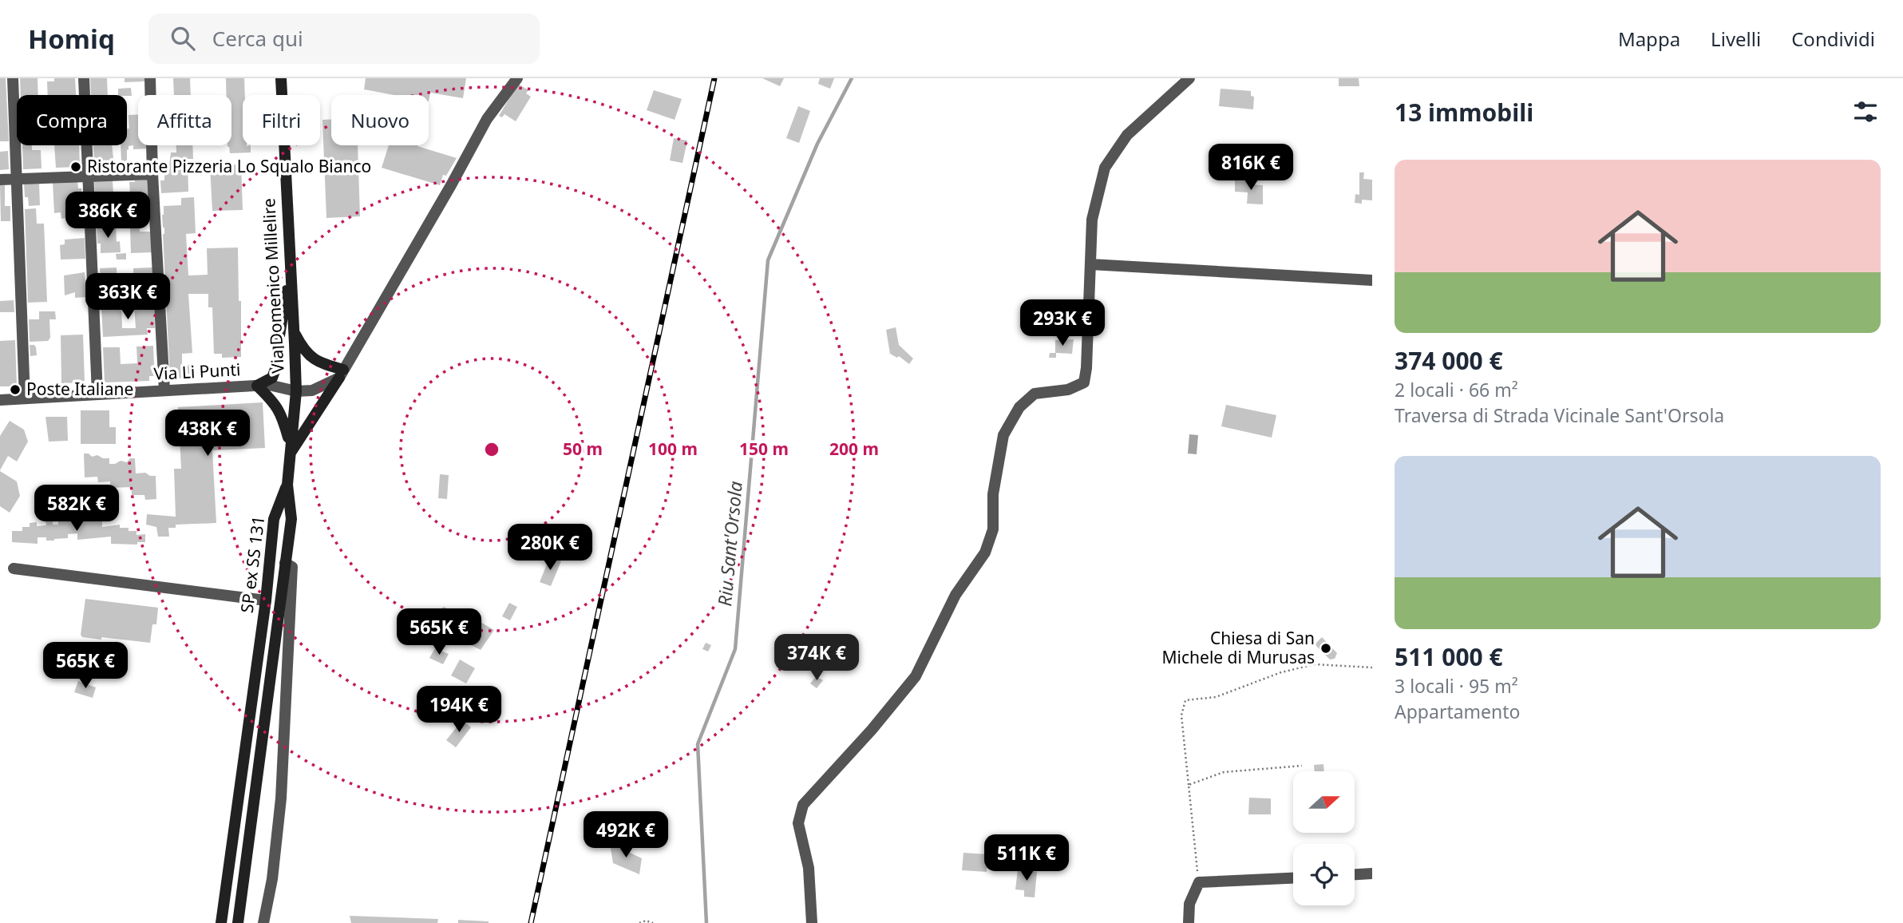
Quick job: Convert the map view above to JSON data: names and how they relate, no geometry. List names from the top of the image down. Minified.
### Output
{"streets":{"main road":["Via Domenico Millelire","SP ex SS 131"],"street":["Via Li Punti"]},"crossings":[["Via Domenico Millelire","Via Li Punti"],["Via Domenico Millelire","SP ex SS 131"]],"water":["Riu Sant'Orsola"],"places":["Ristorante Pizzeria Lo Squalo Bianco","Poste Italiane","Chiesa di San Michele di Murusas"],"north":"right","page":{"header":"Homiq","search":"Cerca qui","nav":["Mappa","Livelli","Condividi"],"heading":"13 immobili","chip":["Compra","Affitta","Filtri","Nuovo"],"price":["816K €","386K €","363K €","293K €","438K €","582K €","280K €","565K €","374K €","565K €","194K €","492K €","511K €"],"list":[{"name":"374 000 €","note":"2 locali · 66 m² · Traversa di Strada Vicinale Sant'Orsola"},{"name":"511 000 €","note":"3 locali · 95 m² · Appartamento"}]},"rings":["50 m","100 m","150 m","200 m"]}
